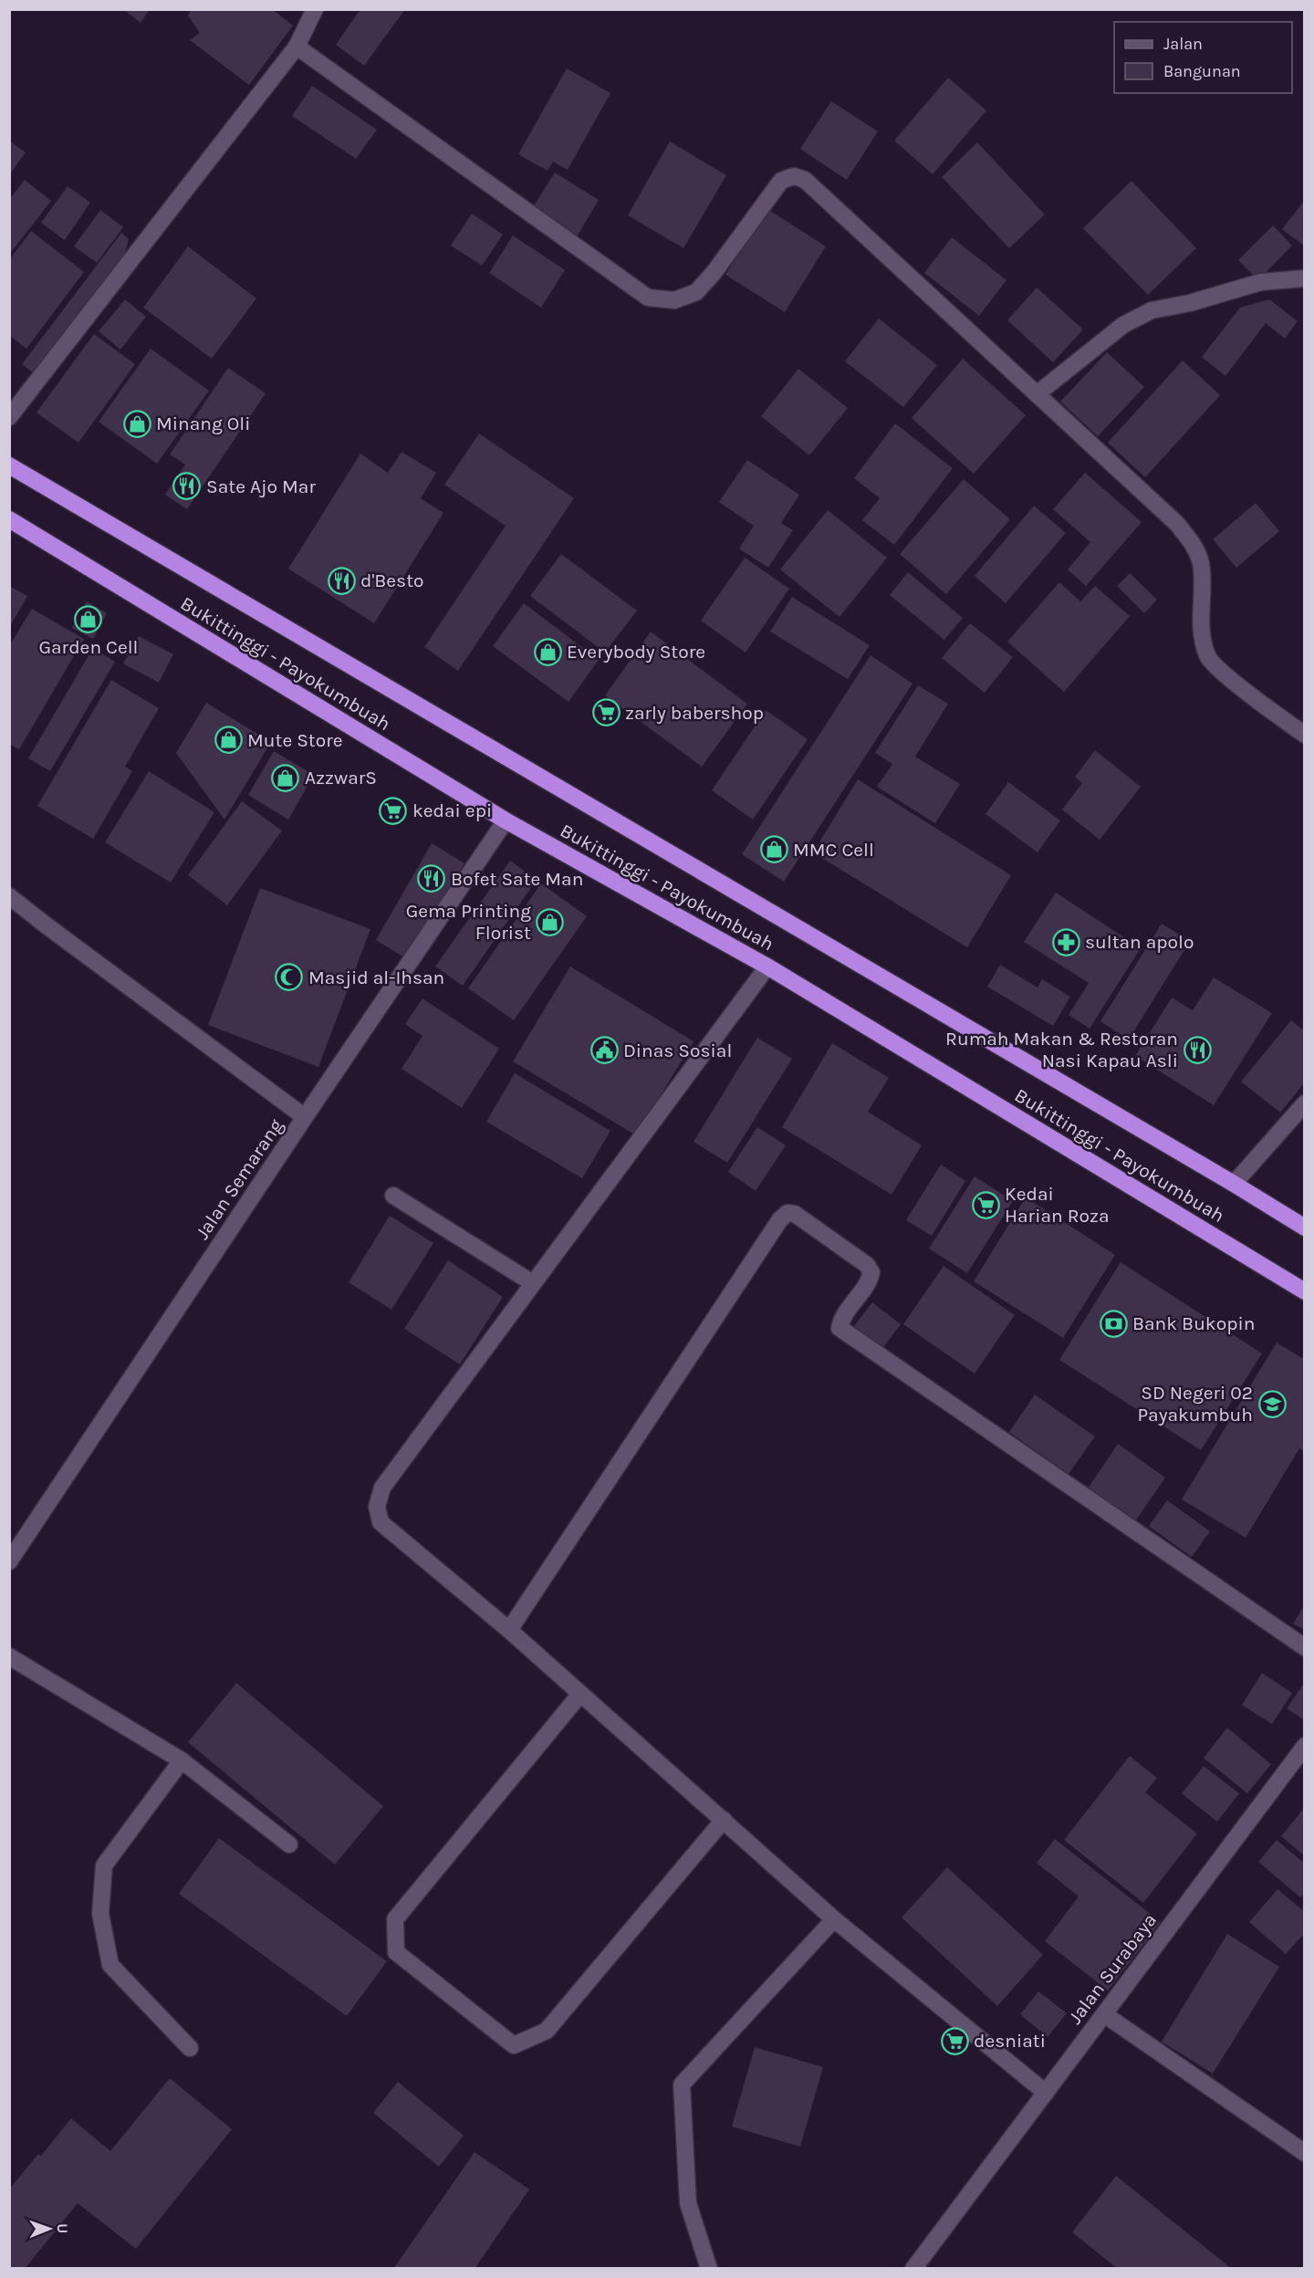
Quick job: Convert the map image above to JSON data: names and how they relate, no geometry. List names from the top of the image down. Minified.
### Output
{"streets":{"highway":["Bukittinggi - Payokumbuah"],"street":["Jalan Semarang","Jalan Surabaya"]},"crossings":[["Bukittinggi - Payokumbuah","Jalan Semarang"]],"places":{"shop":["Minang Oli","Garden Cell","Everybody Store","Mute Store","AzzwarS","MMC Cell","Gema Printing Florist"],"restaurant":["Sate Ajo Mar","d'Besto","Bofet Sate Man","Rumah Makan & Restoran Nasi Kapau Asli"],"supermarket":["zarly babershop","kedai epi","Kedai Harian Roza","desniati"],"pharmacy":["sultan apolo"],"mosque":["Masjid al-Ihsan"],"public building":["Dinas Sosial"],"bank":["Bank Bukopin"],"school or university":["SD Negeri 02 Payakumbuh"]},"legend":["Jalan","Bangunan"],"north":"right"}
